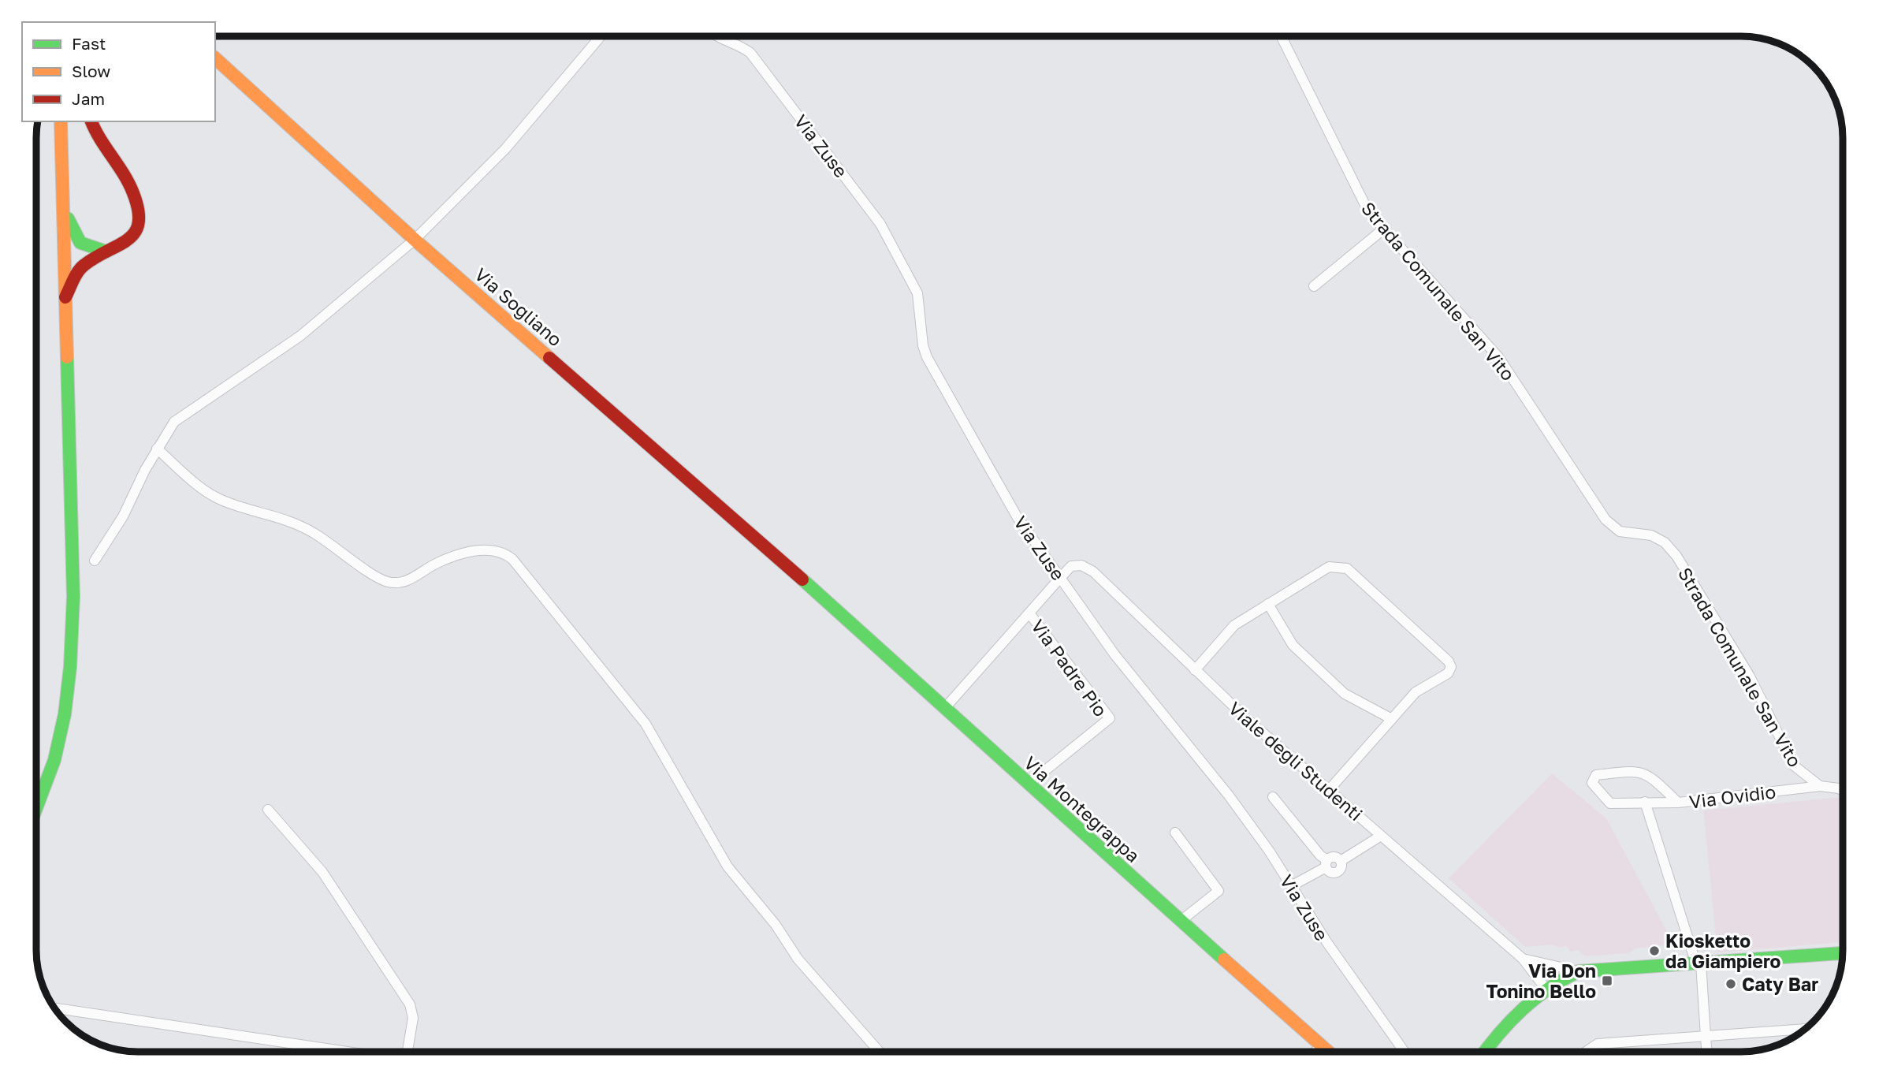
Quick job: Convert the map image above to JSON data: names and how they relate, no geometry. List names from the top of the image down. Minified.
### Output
{"streets":{"main road":["Via Sogliano","Via Montegrappa"],"street":["Via Zuse","Strada Comunale San Vito","Via Padre Pio","Viale degli Studenti","Via Ovidio"]},"crossings":[["Via Zuse","Viale degli Studenti"],["Strada Comunale San Vito","Via Ovidio"],["Via Sogliano","Via Montegrappa"],["Via Padre Pio","Via Montegrappa"]],"places":{"other":["Kiosketto da Giampiero","Caty Bar"],"transit":["Via Don Tonino Bello"]},"legend":["Fast","Slow","Jam"]}
